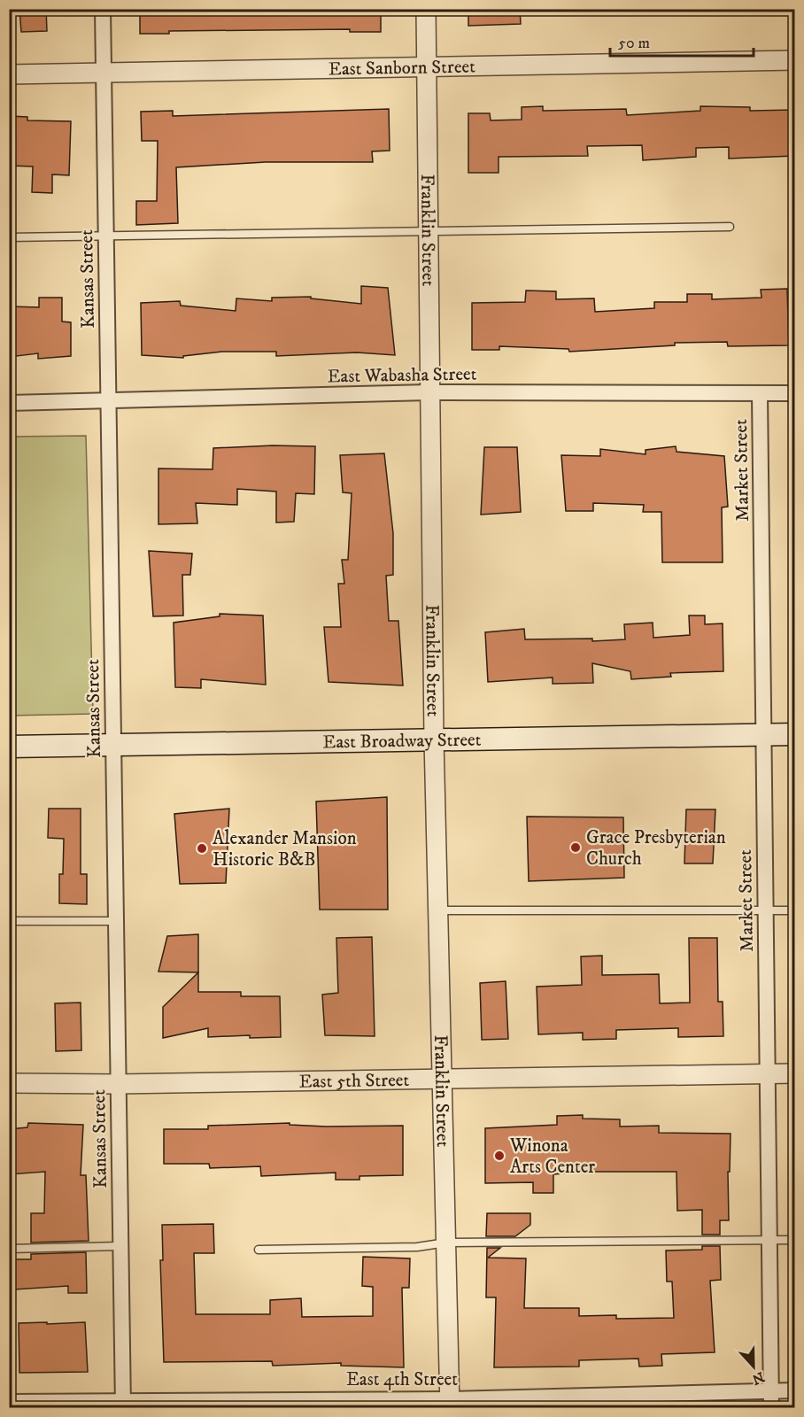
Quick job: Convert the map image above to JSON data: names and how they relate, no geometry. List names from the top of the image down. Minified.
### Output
{"streets":{"main road":["East Broadway Street"],"street":["East Sanborn Street","Franklin Street","Kansas Street","East Wabasha Street","Market Street","East 5th Street","East 4th Street"]},"crossings":[["East Sanborn Street","Franklin Street"],["East Sanborn Street","Kansas Street"],["Franklin Street","East Wabasha Street"],["Franklin Street","East Broadway Street"],["Franklin Street","East 5th Street"],["Franklin Street","East 4th Street"],["Kansas Street","East Wabasha Street"],["Kansas Street","East Broadway Street"],["Kansas Street","East 5th Street"],["Kansas Street","East 4th Street"],["East Wabasha Street","Market Street"],["Market Street","East Broadway Street"],["Market Street","East 5th Street"],["Market Street","East 4th Street"]],"places":["Grace Presbyterian Church","Alexander Mansion Historic B&B","Winona Arts Center"],"scale_bar":"50 m","north":"bottom"}
